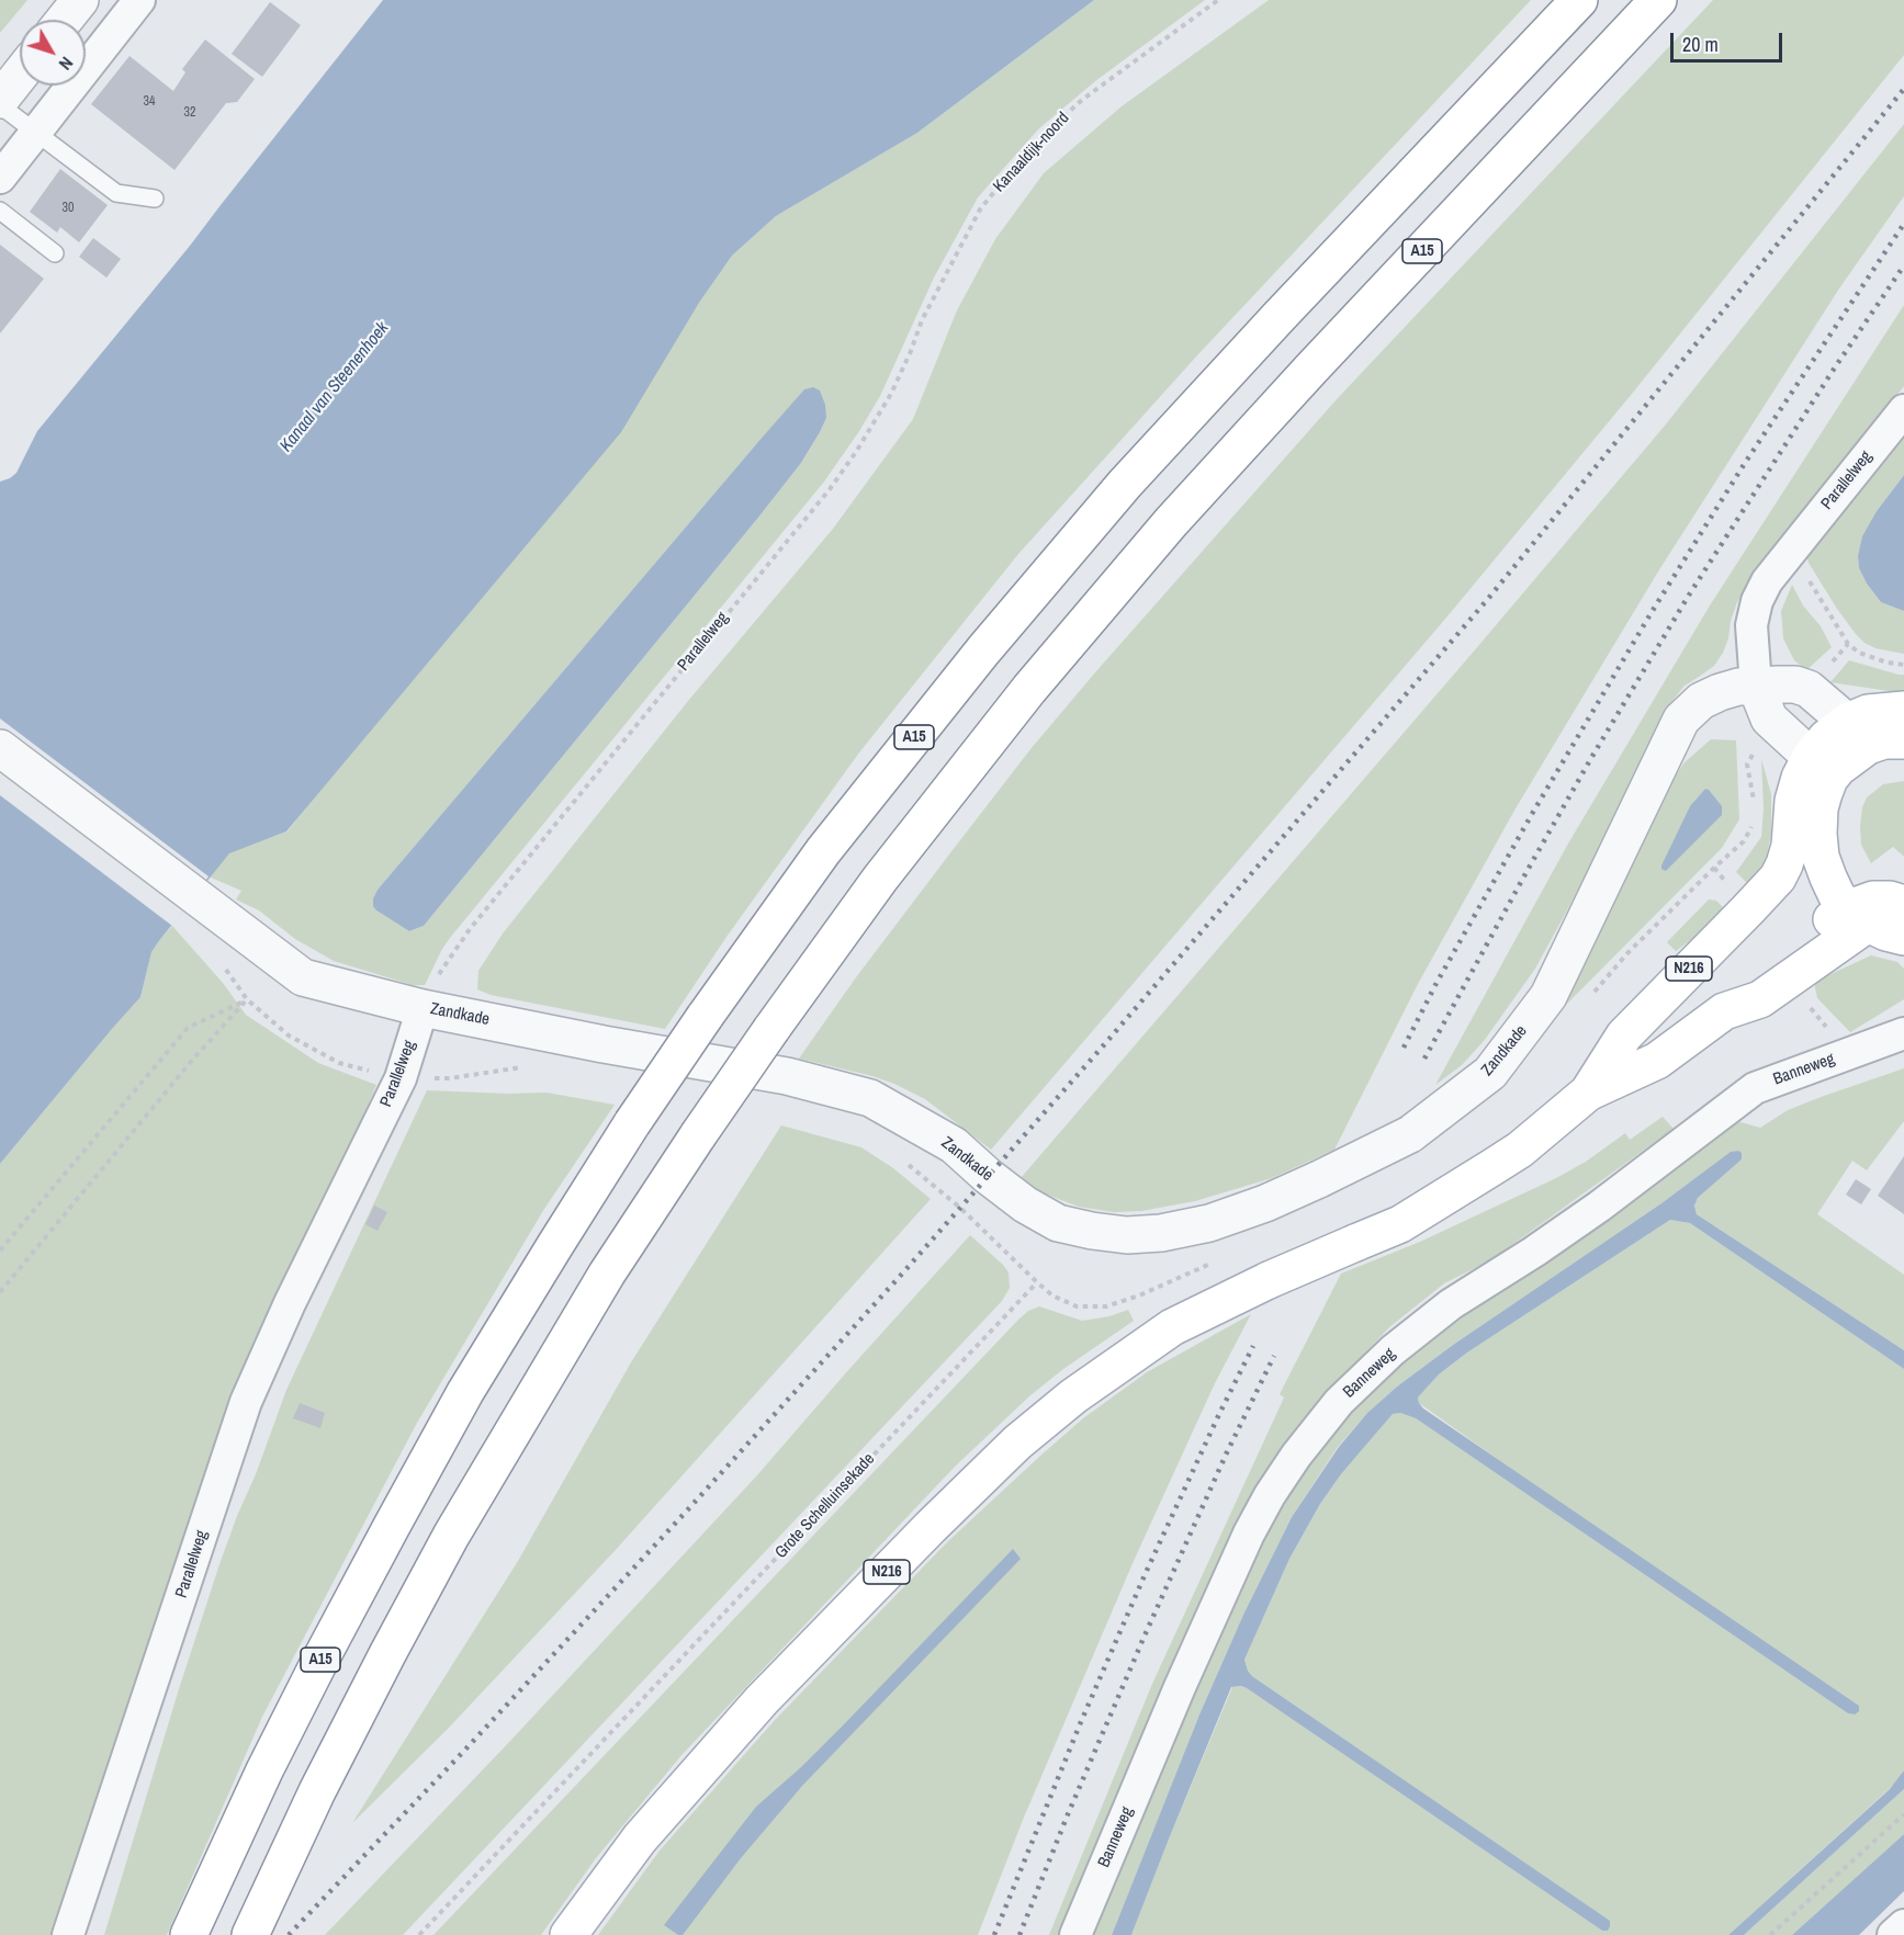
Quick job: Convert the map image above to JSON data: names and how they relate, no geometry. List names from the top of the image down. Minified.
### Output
{"streets":{"main road":["A15","N216"],"street":["Parallelweg","Zandkade","Banneweg"],"path":["Kanaaldijk-noord","Grote Schelluinsekade"]},"crossings":[["Kanaaldijk-noord","Parallelweg"],["Parallelweg","Zandkade"],["N216","Zandkade"]],"water":["Kanaal van Steenenhoek"],"house_numbers":["34","32","30"],"scale_bar":"20 m","north":"bottom right"}
